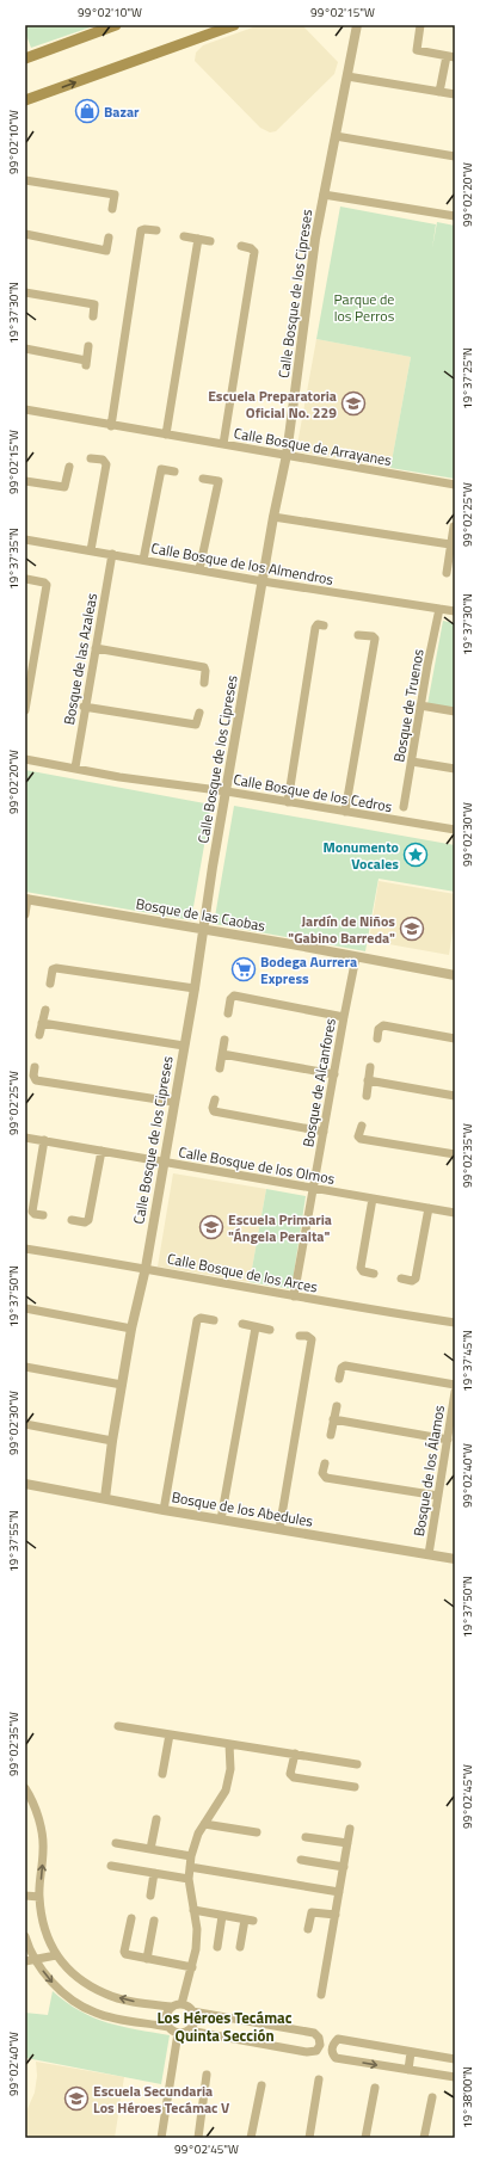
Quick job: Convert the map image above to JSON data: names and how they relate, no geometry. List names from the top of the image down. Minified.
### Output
{"streets":{"street":["Calle Bosque de los Cipreses","Calle Bosque de Arrayanes","Calle Bosque de los Almendros","Bosque de las Azaleas","Bosque de Truenos","Calle Bosque de los Cedros","Bosque de las Caobas","Bosque de Alcanfores","Calle Bosque de los Olmos","Calle Bosque de los Arces","Bosque de los Álamos","Bosque de los Abedules"]},"crossings":[["Calle Bosque de los Cipreses","Calle Bosque de Arrayanes"],["Calle Bosque de los Cipreses","Calle Bosque de los Almendros"],["Calle Bosque de los Cipreses","Calle Bosque de los Cedros"],["Calle Bosque de los Cipreses","Bosque de las Caobas"],["Calle Bosque de los Cipreses","Calle Bosque de los Olmos"],["Calle Bosque de los Cipreses","Calle Bosque de los Arces"],["Calle Bosque de los Cipreses","Bosque de los Abedules"],["Calle Bosque de los Almendros","Bosque de las Azaleas"],["Calle Bosque de los Almendros","Bosque de Truenos"],["Bosque de las Azaleas","Calle Bosque de los Cedros"],["Bosque de las Caobas","Bosque de Alcanfores"],["Bosque de Alcanfores","Calle Bosque de los Olmos"],["Bosque de Alcanfores","Calle Bosque de los Arces"],["Bosque de los Álamos","Bosque de los Abedules"]],"districts":["Los Héroes Tecámac Quinta Sección"],"parks":["Parque de los Perros"],"places":{"shop":["Bazar"],"school or university":["Escuela Preparatoria Oficial No. 229","Jardín de Niños \"Gabino Barreda\"","Escuela Primaria \"Ángela Peralta\"","Escuela Secundaria Los Héroes Tecámac V"],"place":["Monumento Vocales"],"supermarket":["Bodega Aurrera Express"]},"coordinates":["99°02'10\"W","99°02'15\"W","99°02'20\"W","19°37'30\"N","19°37'25\"N","99°02'25\"W","19°37'35\"N","99°02'30\"W","99°02'35\"W","19°37'50\"N","19°37'45\"N","99°02'40\"W","19°37'55\"N","99°02'45\"W","19°38'00\"N"]}
